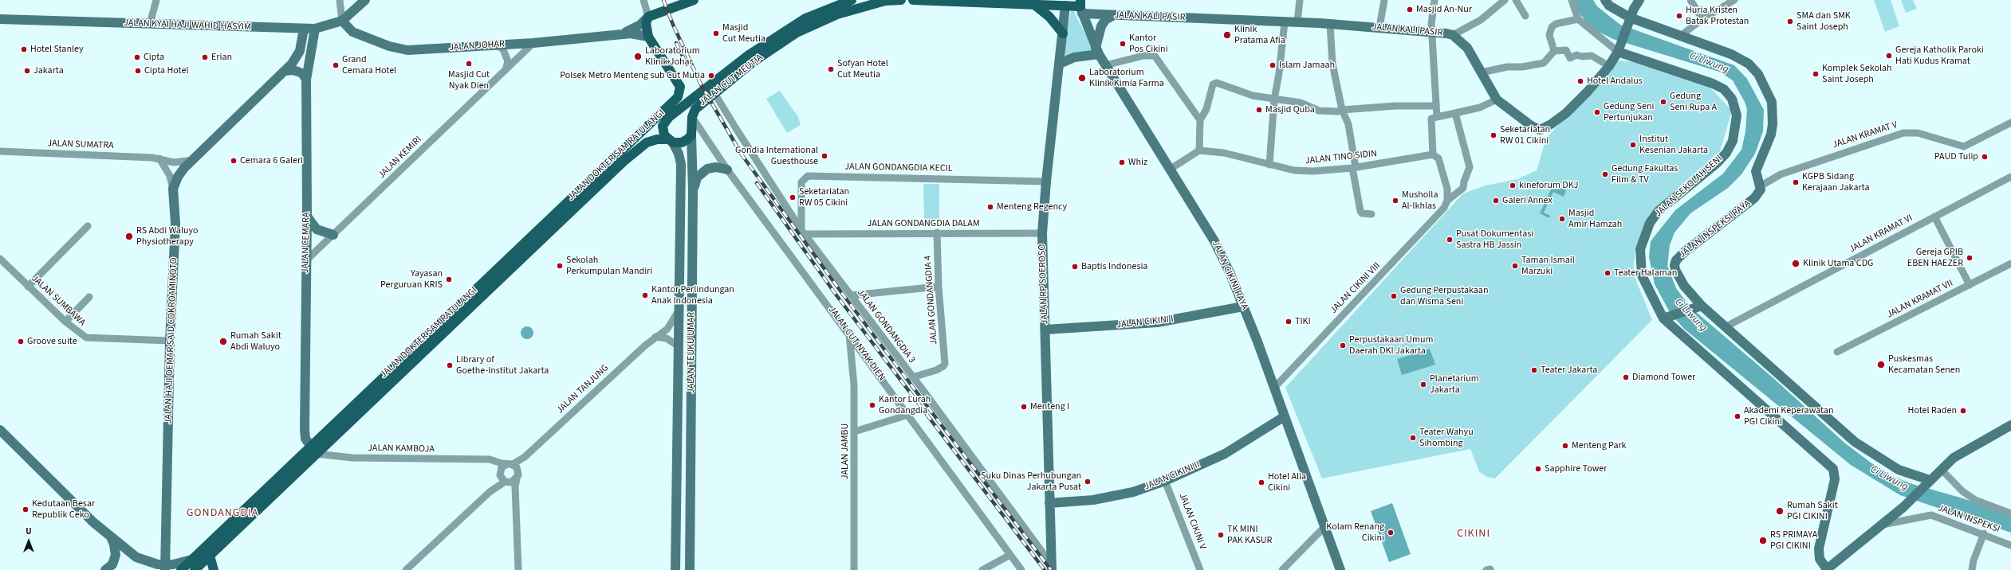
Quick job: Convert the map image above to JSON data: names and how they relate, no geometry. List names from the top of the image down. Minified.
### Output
{"streets":{"main road":["JALAN CUT MEUTIA","JALAN DOKTER SAM RATULANGI"],"street":["JALAN KALI PASIR","JALAN KYAI HAJI WAHID HASYIM","JALAN JOHAR","JALAN KRAMAT V","JALAN SUMATRA","JALAN KEMIRI","JALAN TINO SIDIN","JALAN GONDANGDIA KECIL","JALAN SEKOLAH SENI","JALAN GONDANGDIA DALAM","JALAN INSPEKSI RAYA","JALAN KRAMAT VI","JALAN CEMARA","JALAN CIKINI RAYA","JALAN RP SOEROSO","JALAN CIKINI VIII","JALAN KRAMAT VII","JALAN GONDANGDIA 4","JALAN SUMBAWA","JALAN CIKINI I","JALAN GONDANGDIA 3","JALAN HAJI OEMAR SAID COKROAMINOTO","JALAN CUT NYAK DIEN","JALAN TEUKU UMAR","JALAN TANJUNG","JALAN KAMBOJA","JALAN JAMBU","JALAN CIKINI II","JALAN INSPEKSI","JALAN CIKINI V"]},"crossings":[["JALAN KALI PASIR","JALAN SEKOLAH SENI"],["JALAN KALI PASIR","JALAN CIKINI RAYA"],["JALAN KYAI HAJI WAHID HASYIM","JALAN JOHAR"],["JALAN KYAI HAJI WAHID HASYIM","JALAN CEMARA"],["JALAN KYAI HAJI WAHID HASYIM","JALAN HAJI OEMAR SAID COKROAMINOTO"],["JALAN JOHAR","JALAN DOKTER SAM RATULANGI"],["JALAN JOHAR","JALAN KEMIRI"],["JALAN CUT MEUTIA","JALAN DOKTER SAM RATULANGI"],["JALAN CUT MEUTIA","JALAN GONDANGDIA 3"],["JALAN CUT MEUTIA","JALAN CUT NYAK DIEN"],["JALAN CUT MEUTIA","JALAN TEUKU UMAR"],["JALAN KRAMAT V","JALAN INSPEKSI RAYA"],["JALAN SUMATRA","JALAN HAJI OEMAR SAID COKROAMINOTO"],["JALAN DOKTER SAM RATULANGI","JALAN CEMARA"],["JALAN DOKTER SAM RATULANGI","JALAN TEUKU UMAR"],["JALAN DOKTER SAM RATULANGI","JALAN KAMBOJA"],["JALAN KEMIRI","JALAN CEMARA"],["JALAN GONDANGDIA KECIL","JALAN GONDANGDIA DALAM"],["JALAN GONDANGDIA KECIL","JALAN RP SOEROSO"],["JALAN GONDANGDIA KECIL","JALAN GONDANGDIA 3"],["JALAN GONDANGDIA DALAM","JALAN RP SOEROSO"],["JALAN GONDANGDIA DALAM","JALAN GONDANGDIA 4"],["JALAN GONDANGDIA DALAM","JALAN GONDANGDIA 3"],["JALAN INSPEKSI RAYA","JALAN KRAMAT VI"],["JALAN CEMARA","JALAN KAMBOJA"],["JALAN CIKINI RAYA","JALAN CIKINI VIII"],["JALAN CIKINI RAYA","JALAN CIKINI I"],["JALAN CIKINI RAYA","JALAN CIKINI II"],["JALAN RP SOEROSO","JALAN CIKINI I"],["JALAN RP SOEROSO","JALAN GONDANGDIA 3"],["JALAN RP SOEROSO","JALAN CIKINI II"],["JALAN GONDANGDIA 4","JALAN GONDANGDIA 3"],["JALAN SUMBAWA","JALAN HAJI OEMAR SAID COKROAMINOTO"],["JALAN CUT NYAK DIEN","JALAN JAMBU"],["JALAN TEUKU UMAR","JALAN TANJUNG"],["JALAN TANJUNG","JALAN KAMBOJA"],["JALAN CIKINI II","JALAN CIKINI V"]],"districts":["GONDANGDIA","CIKINI"],"water":["Ci Liwung"],"places":["Masjid An-Nur","Huria Kristen Batak Protestan","SMA dan SMK Saint Joseph","Masjid Cut Meutia","Klinik Pratama Afia","Kantor Pos Cikini","Hotel Stanley","Gereja Katholik Paroki Hati Kudus Kramat","Laboratorium Klinik Johar","Cipta","Erian","Masjid Cut Nyak Dien","Grand Cemara Hotel","Islam Jamaah","Sofyan Hotel Cut Meutia","Jakarta","Cipta Hotel","Komplek Sekolah Saint Joseph","Polsek Metro Menteng sub Cut Mutia","Laboratorium Klinik Kimia Farma","Hotel Andalus","Gedung Seni Rupa A","Masjid Quba","Gedung Seni Pertunjukan","Seketariatan RW 01 Cikini","Institut Kesenian Jakarta","Gondia International Guesthouse","PAUD Tulip","Cemara 6 Galeri","Whiz","Gedung Fakultas Film & TV","KGPB Sidang Kerajaan Jakarta","kineforum DKJ","Seketariatan RW 05 Cikini","Musholla Al-Ikhlas","Galeri Annex","Menteng Regency","Masjid Amir Hamzah","RS Abdi Waluyo Physiotherapy","Pusat Dokumentasi Sastra HB Jassin","Gereja GPIB EBEN HAEZER","Klinik Utama CDG","Sekolah Perkumpulan Mandiri","Taman Ismail Marzuki","Baptis Indonesia","Teater Halaman","Yayasan Perguruan KRIS","Kantor Perlindungan Anak Indonesia","Gedung Perpustakaan dan Wisma Seni","TIKI","Groove suite","Rumah Sakit Abdi Waluyo","Perpustakaan Umum Daerah DKI Jakarta","Puskesmas Kecamatan Senen","Library of Goethe-Institut Jakarta","Teater Jakarta","Diamond Tower","Planetarium Jakarta","Kantor Lurah Gondangdia","Menteng I","Hotel Raden","Akademi Keperawatan PGI Cikini","Teater Wahyu Sihombing","Menteng Park","Sapphire Tower","Suku Dinas Perhubungan Jakarta Pusat","Hotel Alia Cikini","Kedutaan Besar Republik Ceko","Rumah Sakit PGI CIKINI","Kolam Renang Cikini","TK MINI PAK KASUR","RS PRIMAYA PGI CIKINI"],"north":"top"}
